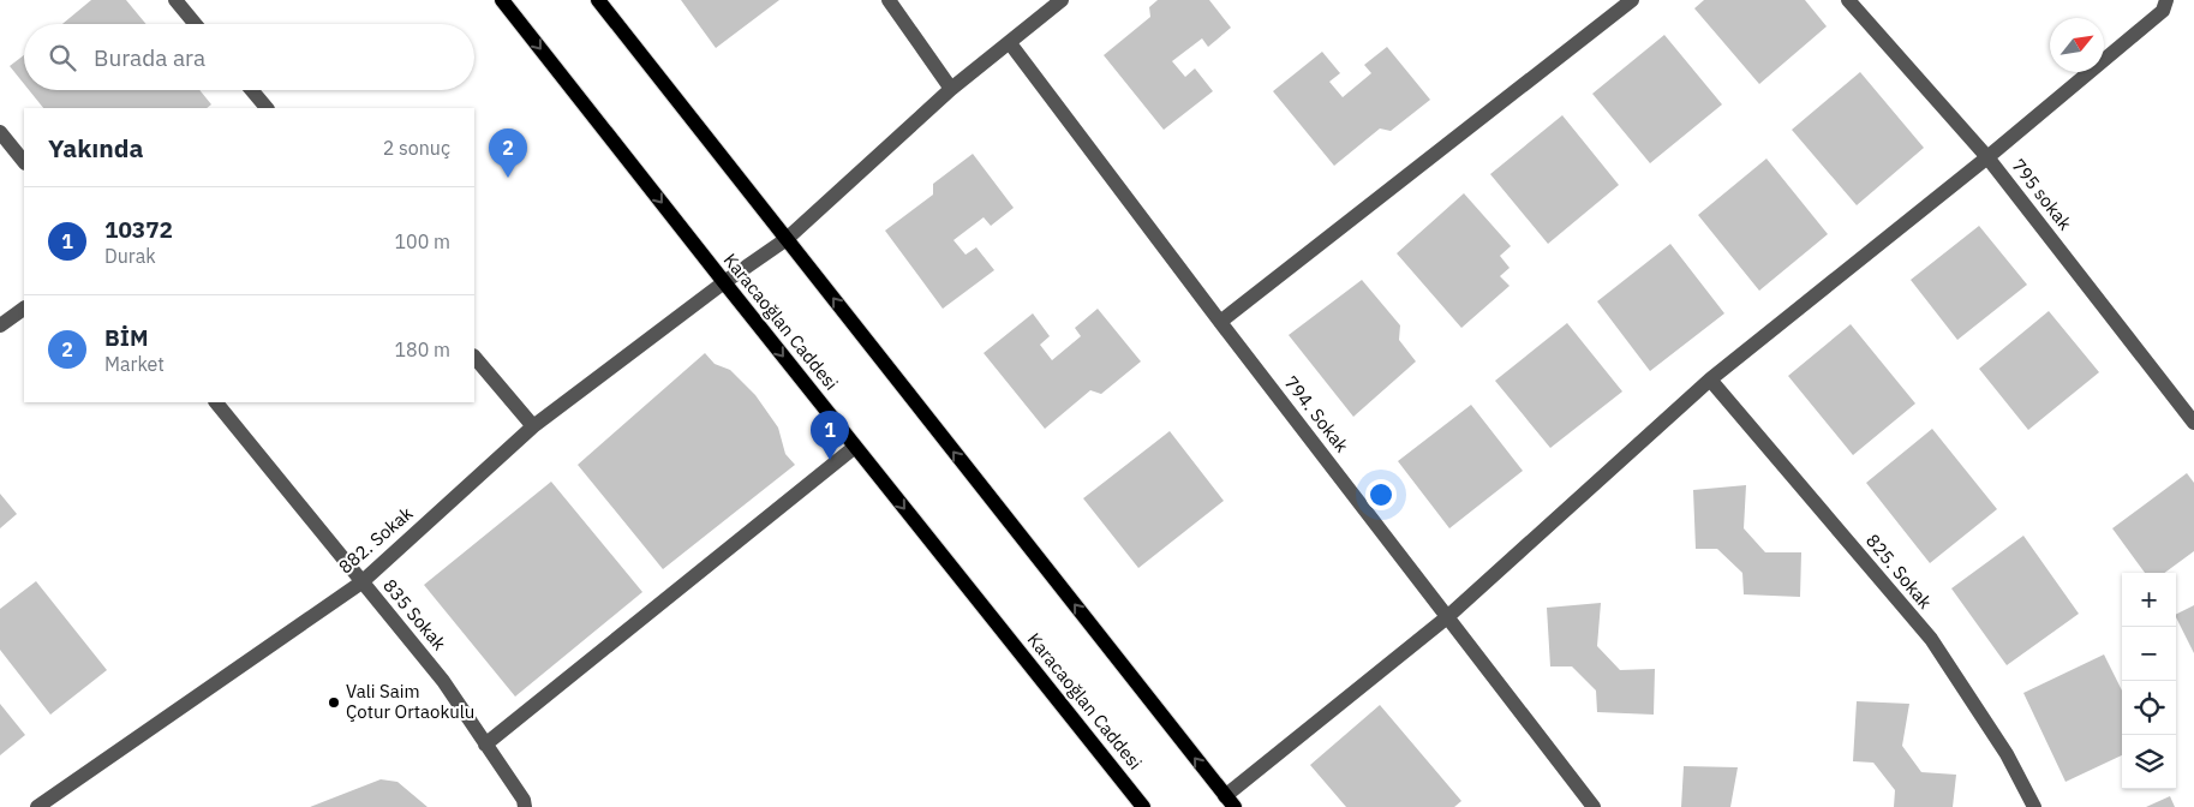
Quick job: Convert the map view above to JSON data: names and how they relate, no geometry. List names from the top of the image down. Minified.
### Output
{"streets":{"main road":["Karacaoğlan Caddesi"],"street":["795 sokak","794. Sokak","882. Sokak","825. Sokak","835 Sokak"]},"crossings":[["Karacaoğlan Caddesi","882. Sokak"],["794. Sokak","882. Sokak"],["882. Sokak","835 Sokak"]],"places":["Vali Saim Çotur Ortaokulu"],"north":"top right","page":{"search":"Burada ara","heading":["Yakında","2 sonuç"],"pins":["2","1"],"list":[{"mark":"1","name":"10372","note":"Durak","value":"100 m"},{"mark":"2","name":"BİM","note":"Market","value":"180 m"}],"map_buttons":["+","−"]}}
